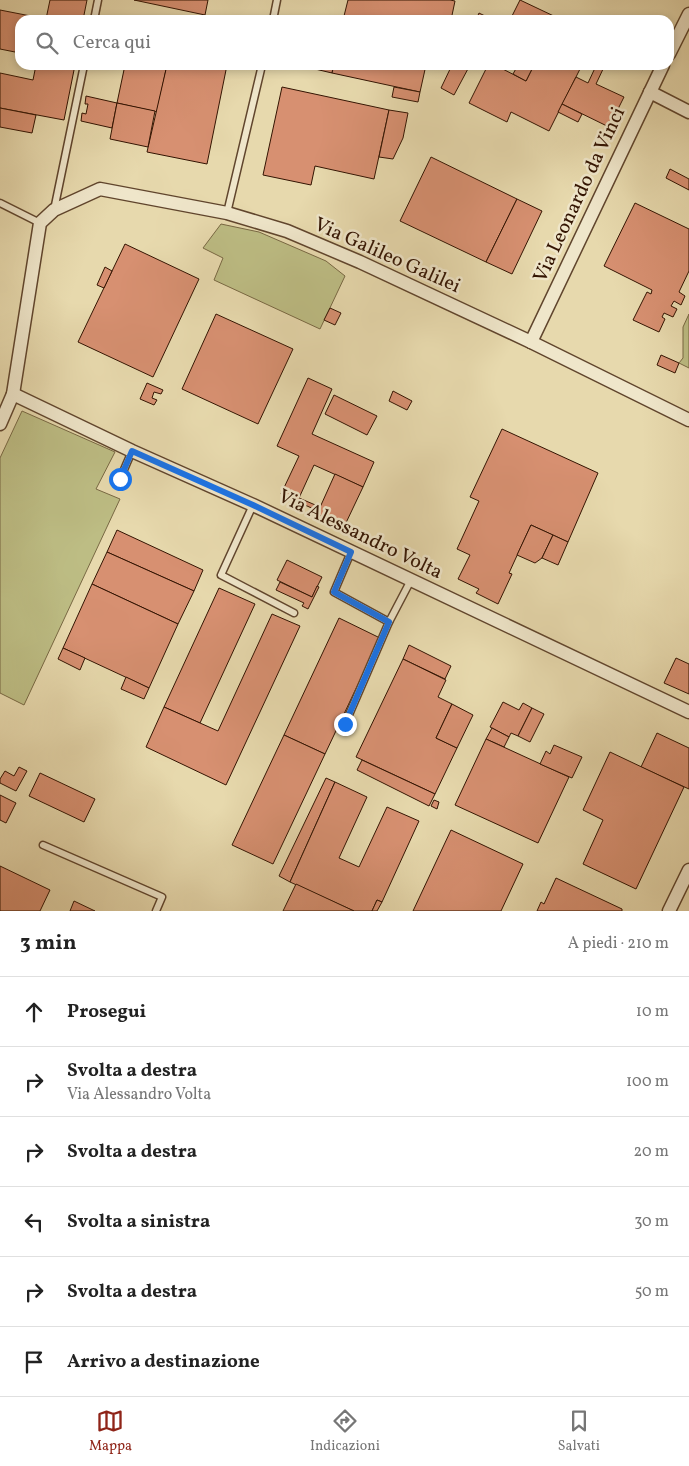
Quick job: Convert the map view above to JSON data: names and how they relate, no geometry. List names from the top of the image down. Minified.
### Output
{"streets":{"street":["Via Leonardo da Vinci","Via Galileo Galilei","Via Alessandro Volta"]},"crossings":[["Via Leonardo da Vinci","Via Galileo Galilei"]],"page":{"search":"Cerca qui","heading":["3 min","A piedi · 210 m"],"list":[["Prosegui","10 m"],["Svolta a destra","Via Alessandro Volta","100 m"],["Svolta a destra","20 m"],["Svolta a sinistra","30 m"],["Svolta a destra","50 m"],"Arrivo a destinazione"],"nav":["Mappa","Indicazioni","Salvati"]}}
